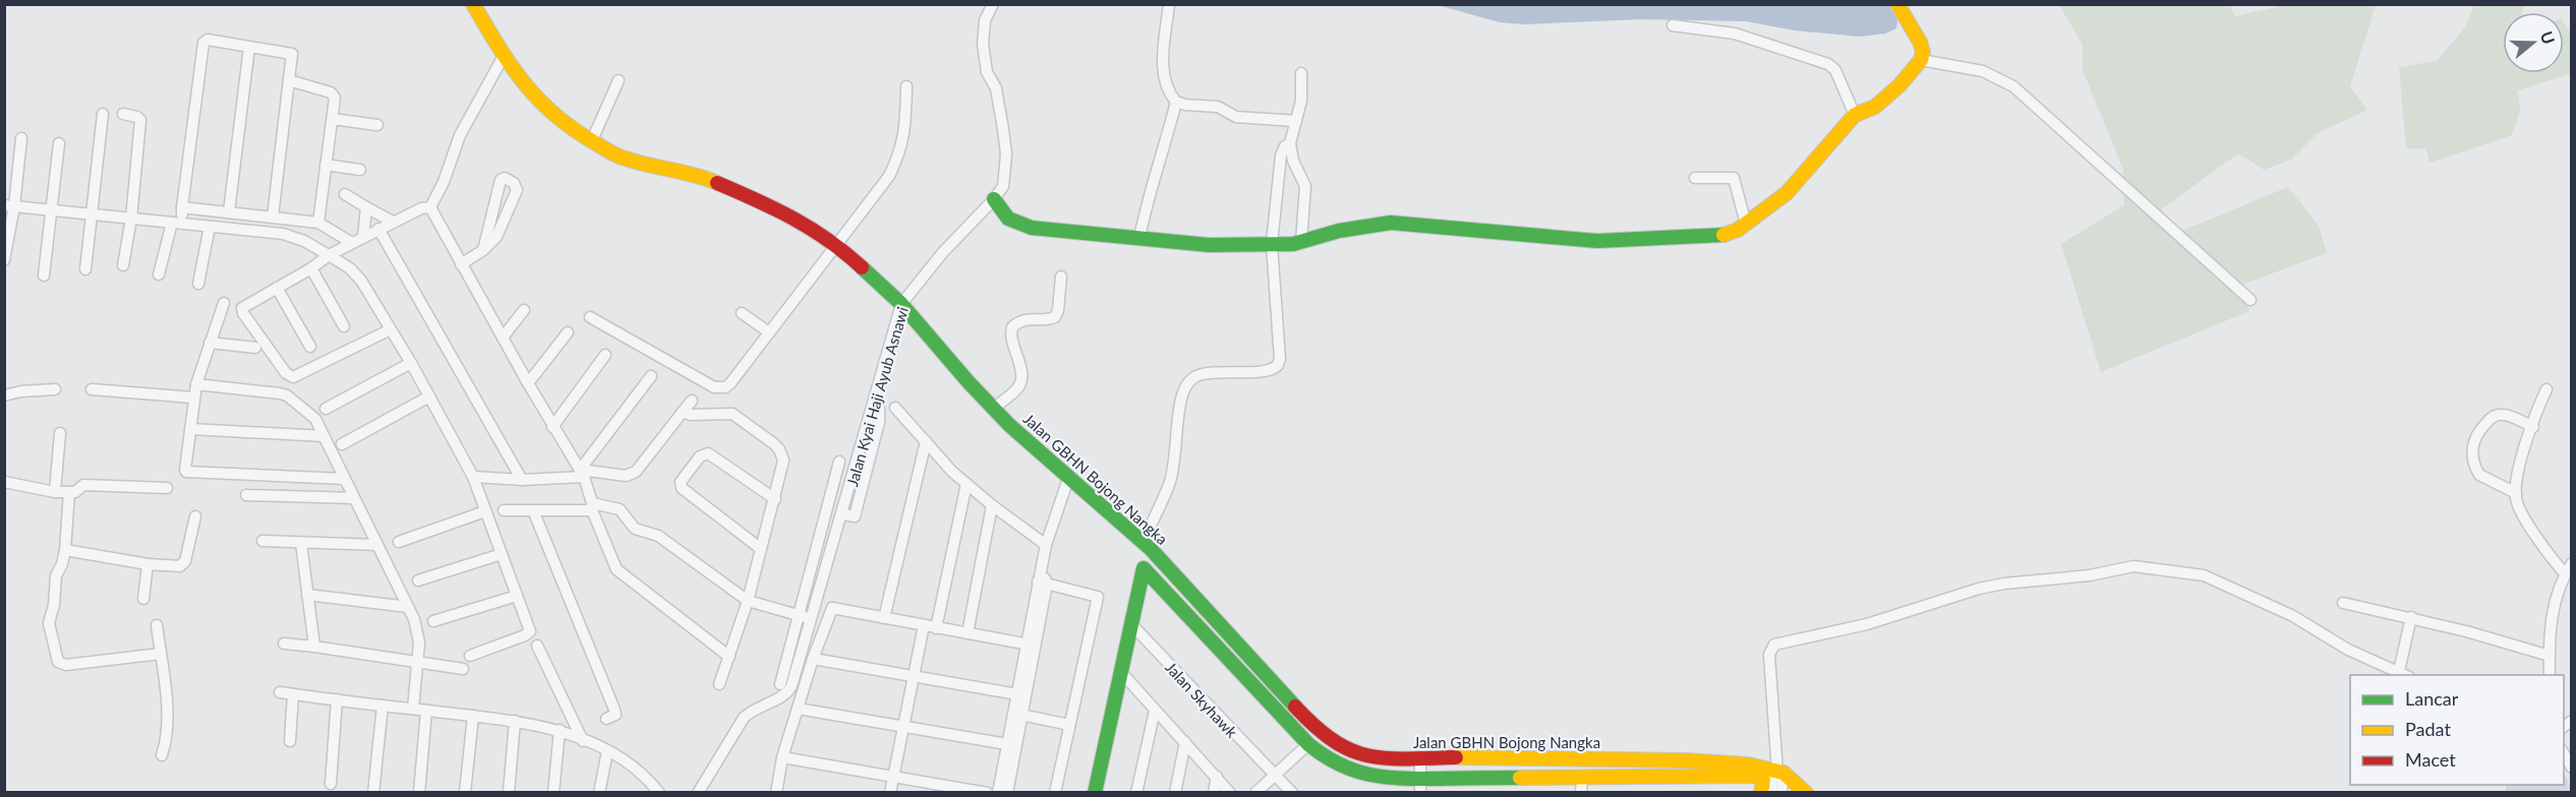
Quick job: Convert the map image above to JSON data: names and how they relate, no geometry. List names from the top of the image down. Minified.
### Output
{"streets":{"street":["Jalan Kyai Haji Ayub Asnawi","Jalan GBHN Bojong Nangka","Jalan Skyhawk"]},"crossings":[["Jalan Kyai Haji Ayub Asnawi","Jalan GBHN Bojong Nangka"]],"legend":["Lancar","Padat","Macet"],"north":"right"}
